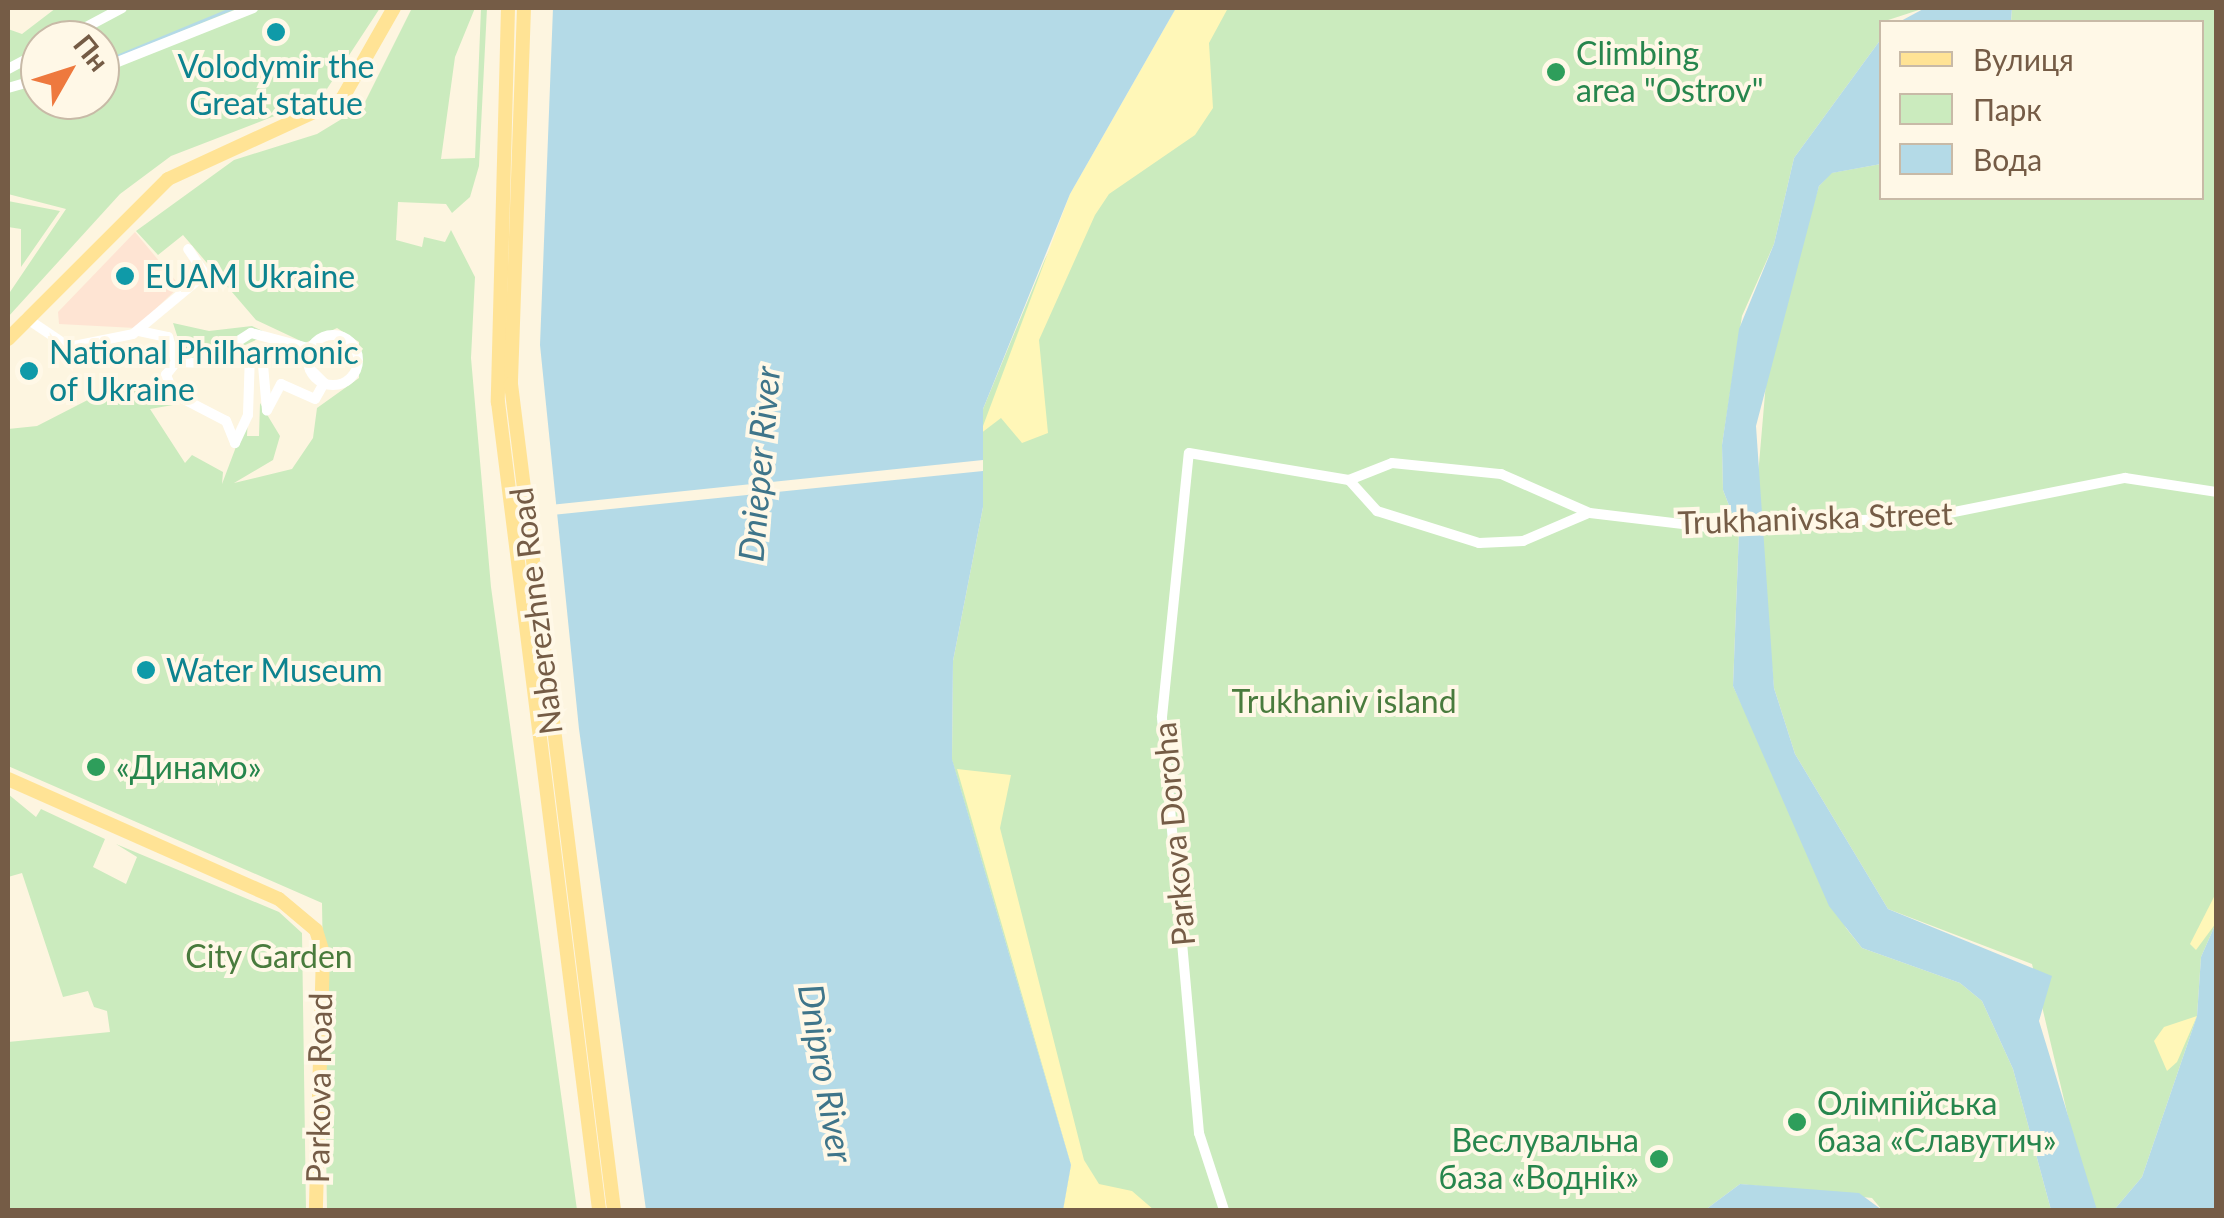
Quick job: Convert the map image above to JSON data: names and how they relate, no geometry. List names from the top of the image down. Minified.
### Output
{"streets":{"main road":["Naberezhne Road","Parkova Road"],"street":["Trukhanivska Street","Parkova Doroha"]},"crossings":[["Trukhanivska Street","Parkova Doroha"]],"water":["Dnieper River","Dnipro River"],"parks":["Trukhaniv island","City Garden"],"places":["Volodymir the Great statue","Climbing area \"Ostrov\"","EUAM Ukraine","National Philharmonic of Ukraine","Water Museum","«Динамо»","Олімпійська база «Славутич»","Веслувальна база «Воднік»"],"legend":["Вулиця","Парк","Вода"],"north":"top right"}
